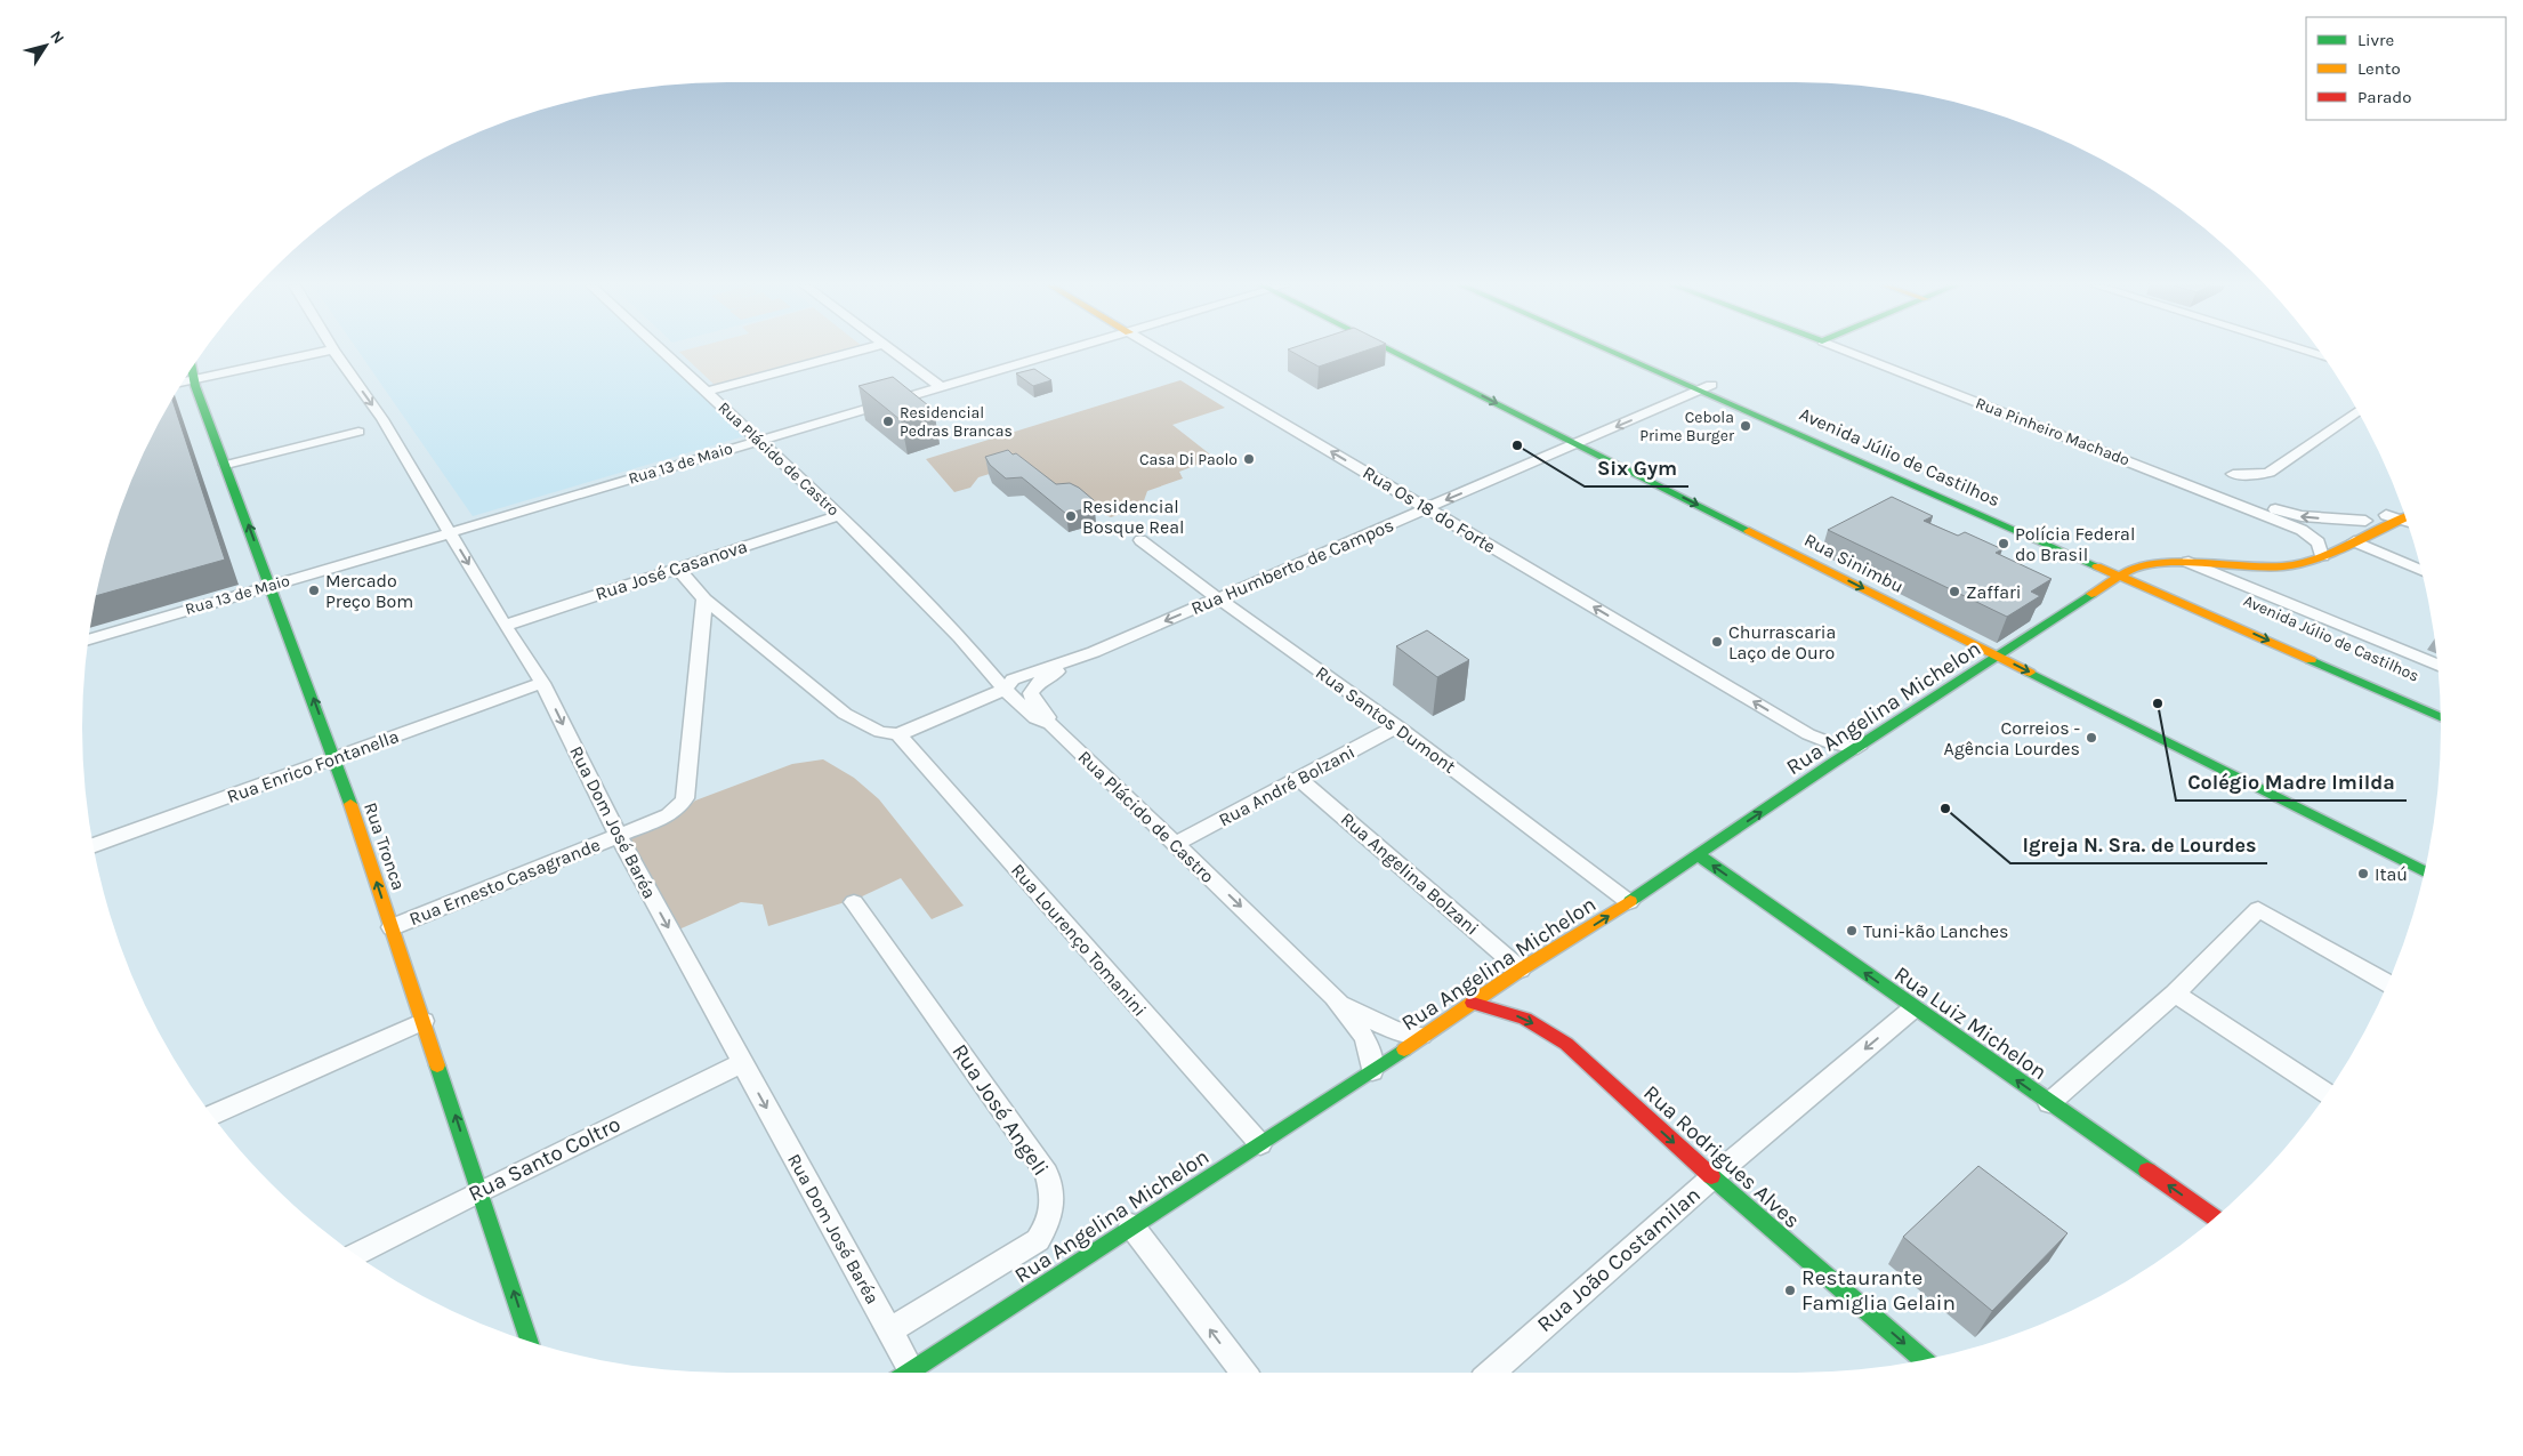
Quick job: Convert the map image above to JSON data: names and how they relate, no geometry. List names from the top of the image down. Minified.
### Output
{"streets":{"street":["Rua Pinheiro Machado","Avenida Júlio de Castilhos","Rua Plácido de Castro","Rua 13 de Maio","Rua Os 18 do Forte","Rua Sinimbu","Rua Humberto de Campos","Rua José Casanova","Rua Angelina Michelon","Rua Santos Dumont","Rua Enrico Fontanella","Rua André Bolzani","Rua Dom José Baréa","Rua Tronca","Rua Angelina Bolzani","Rua Ernesto Casagrande","Rua Lourenço Tomanini","Rua Luiz Michelon","Rua José Angeli","Rua Rodrigues Alves","Rua Santo Coltro","Rua João Costamilan"]},"crossings":[["Avenida Júlio de Castilhos","Rua Humberto de Campos"],["Avenida Júlio de Castilhos","Rua Angelina Michelon"],["Rua Plácido de Castro","Rua 13 de Maio"],["Rua Plácido de Castro","Rua Humberto de Campos"],["Rua Plácido de Castro","Rua José Casanova"],["Rua Plácido de Castro","Rua Angelina Michelon"],["Rua Plácido de Castro","Rua André Bolzani"],["Rua 13 de Maio","Rua Dom José Baréa"],["Rua 13 de Maio","Rua Tronca"],["Rua Os 18 do Forte","Rua Humberto de Campos"],["Rua Os 18 do Forte","Rua Angelina Michelon"],["Rua Sinimbu","Rua Humberto de Campos"],["Rua Sinimbu","Rua Angelina Michelon"],["Rua Humberto de Campos","Rua Santos Dumont"],["Rua Humberto de Campos","Rua Lourenço Tomanini"],["Rua José Casanova","Rua Dom José Baréa"],["Rua Angelina Michelon","Rua Santos Dumont"],["Rua Angelina Michelon","Rua Angelina Bolzani"],["Rua Angelina Michelon","Rua Lourenço Tomanini"],["Rua Angelina Michelon","Rua Luiz Michelon"],["Rua Angelina Michelon","Rua Rodrigues Alves"],["Rua Santos Dumont","Rua André Bolzani"],["Rua Enrico Fontanella","Rua Dom José Baréa"],["Rua Enrico Fontanella","Rua Tronca"],["Rua André Bolzani","Rua Angelina Bolzani"],["Rua Dom José Baréa","Rua Ernesto Casagrande"],["Rua Dom José Baréa","Rua José Angeli"],["Rua Dom José Baréa","Rua Santo Coltro"],["Rua Tronca","Rua Ernesto Casagrande"],["Rua Tronca","Rua Santo Coltro"],["Rua Luiz Michelon","Rua João Costamilan"],["Rua Rodrigues Alves","Rua João Costamilan"]],"one_way":["Rua Os 18 do Forte","Rua Sinimbu","Rua Humberto de Campos","Rua Dom José Baréa","Rua Tronca","Rua Luiz Michelon","Rua Rodrigues Alves","Rua João Costamilan"],"places":["Residencial Pedras Brancas","Cebola Prime Burger","Six Gym","Casa Di Paolo","Residencial Bosque Real","Polícia Federal do Brasil","Mercado Preço Bom","Zaffari","Churrascaria Laço de Ouro","Colégio Madre Imilda","Correios - Agência Lourdes","Igreja N. Sra. de Lourdes","Itaú","Tuni-kão Lanches","Restaurante Famiglia Gelain"],"legend":["Livre","Lento","Parado"],"north":"top right"}
